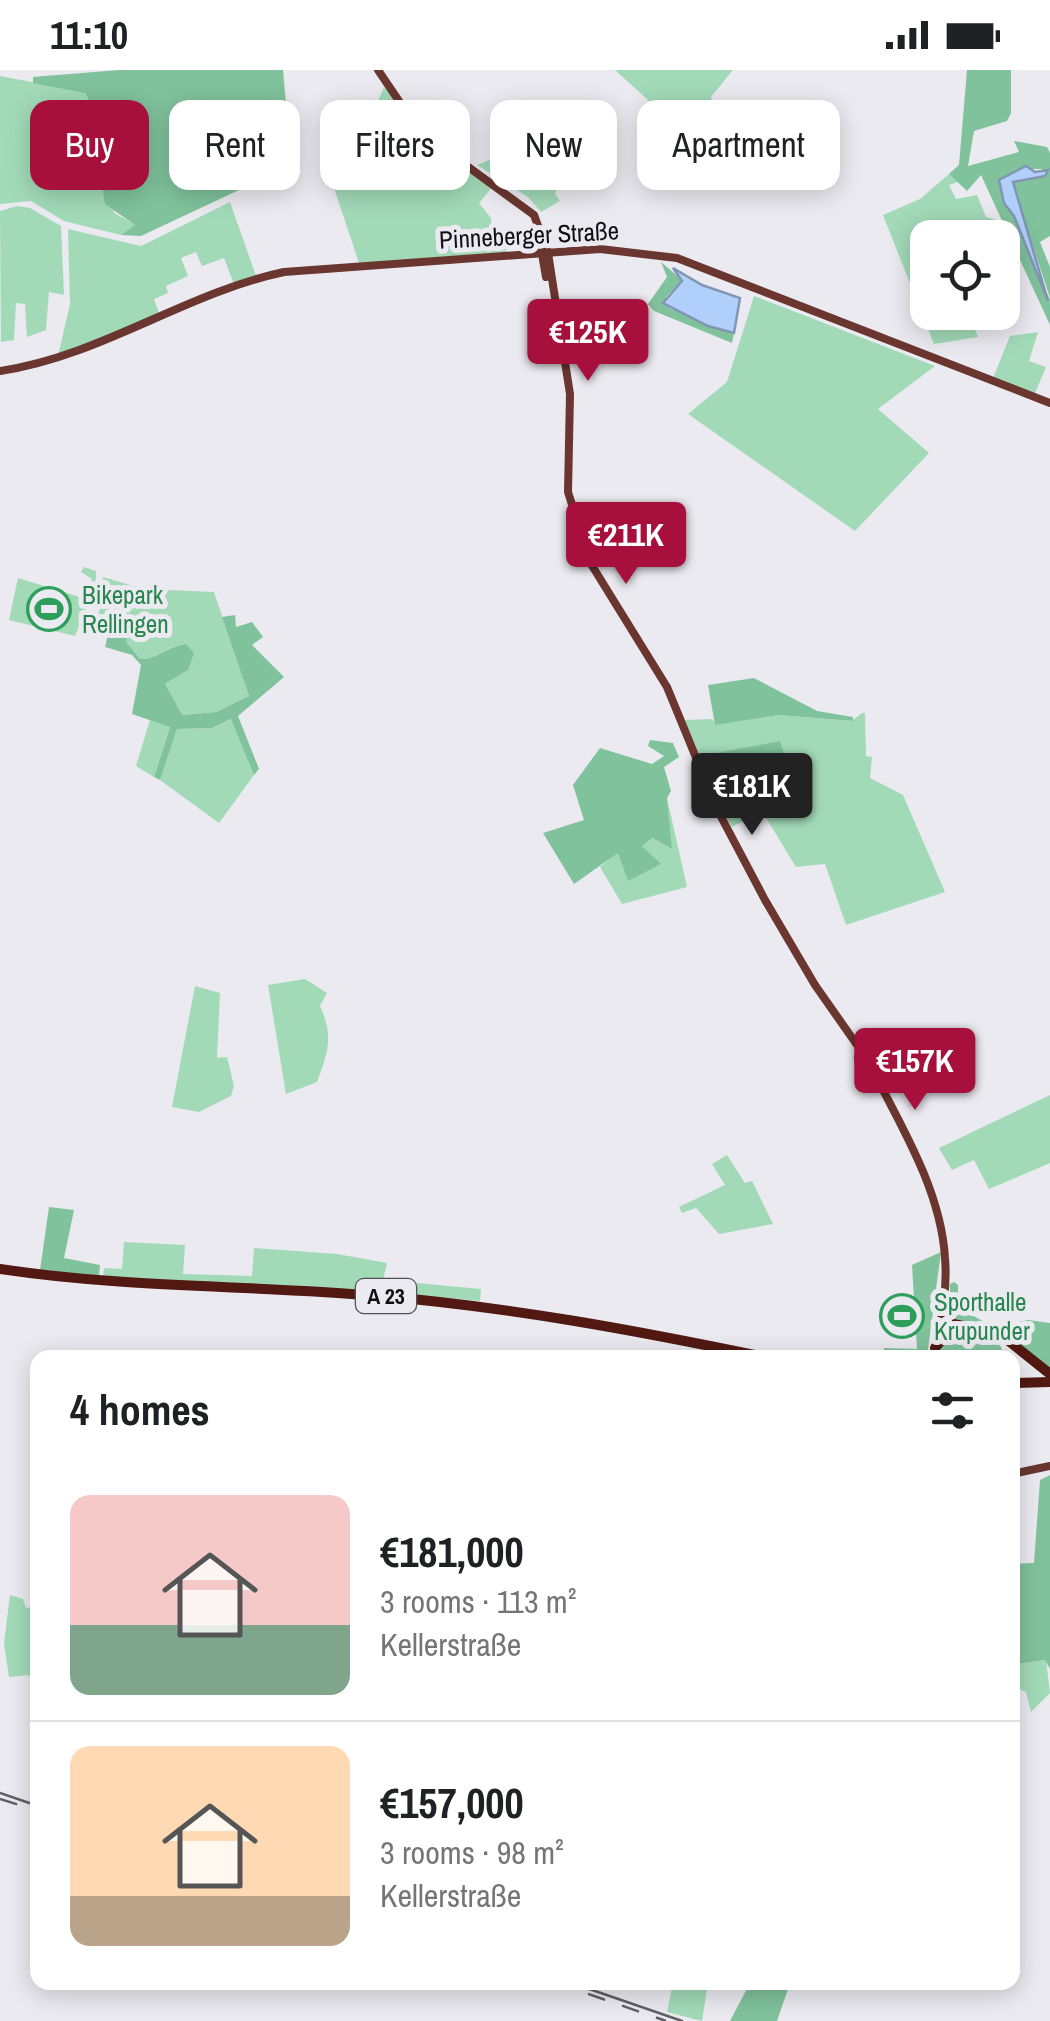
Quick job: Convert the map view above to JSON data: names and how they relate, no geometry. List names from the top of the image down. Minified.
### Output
{"streets":{"highway":["A 23"],"main road":["Pinneberger Straße"]},"places":{"sports":["Bikepark Rellingen","Sporthalle Krupunder"]},"page":{"status":"11:10","chip":["Buy","Rent","Filters","New","Apartment"],"price":["€125K","€211K","€181K","€157K"],"heading":"4 homes","list":[{"name":"€181,000","note":"3 rooms · 113 m² · Kellerstraße"},{"name":"€157,000","note":"3 rooms · 98 m² · Kellerstraße"}]}}
